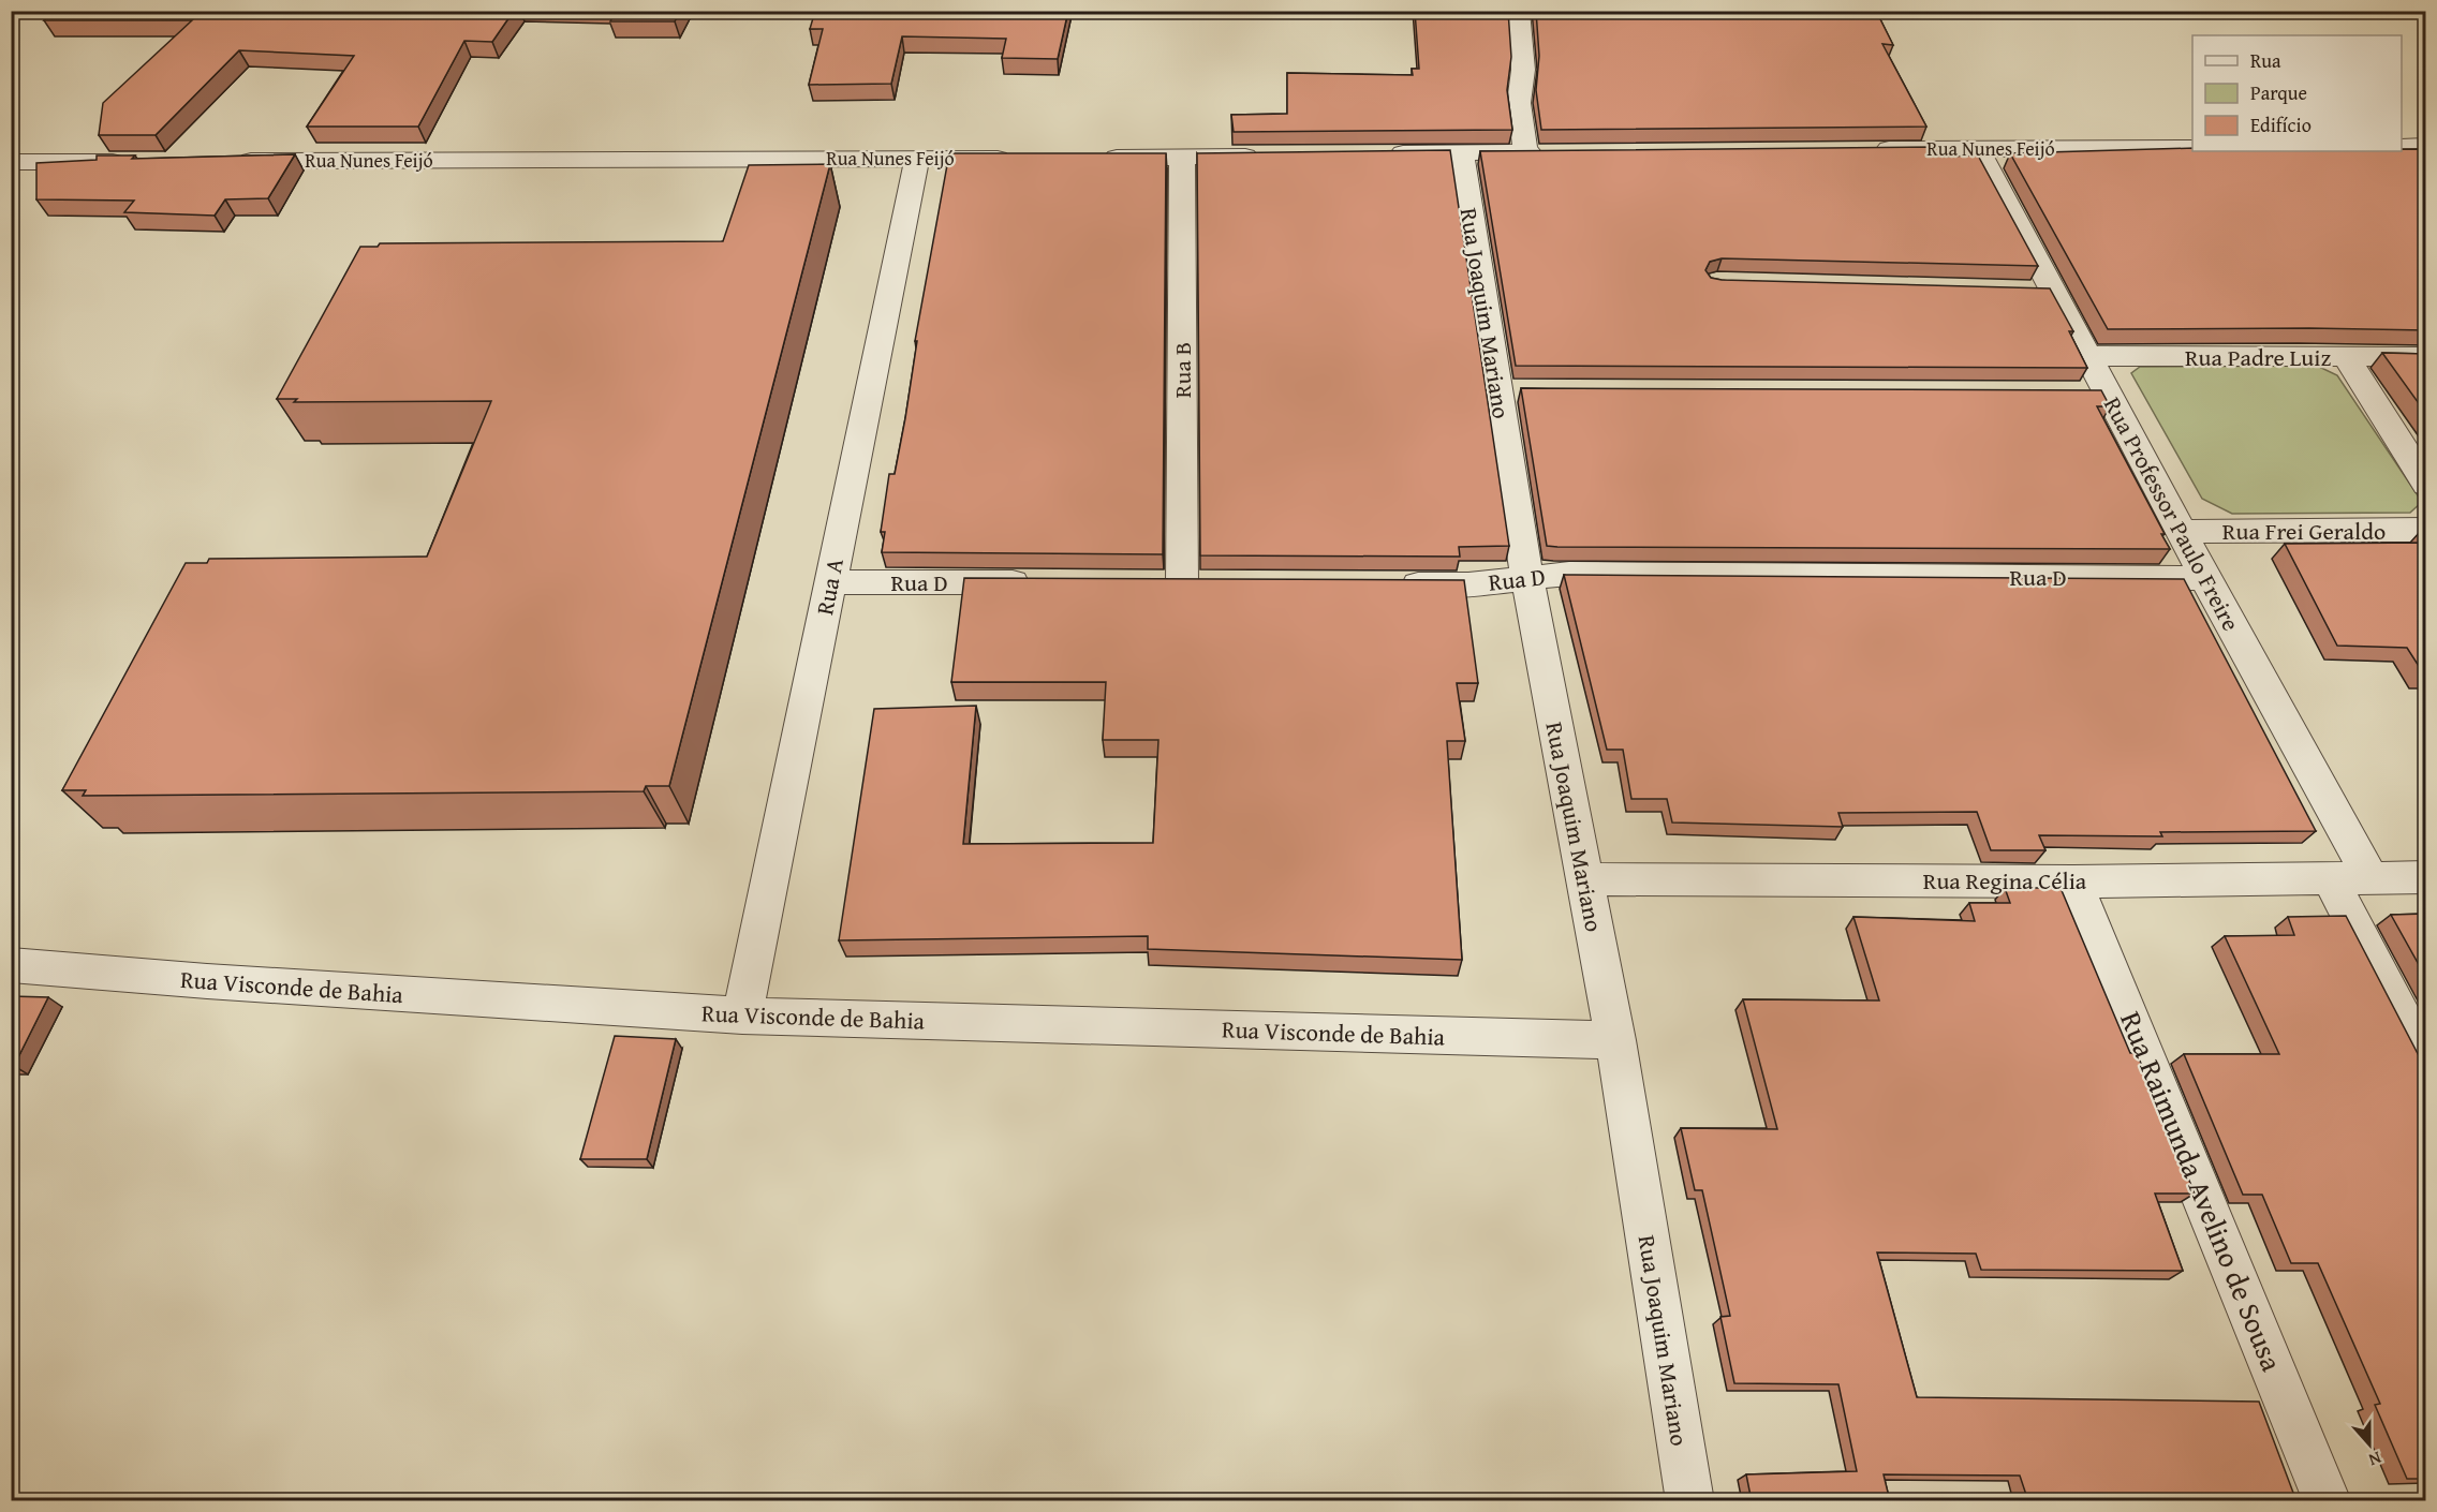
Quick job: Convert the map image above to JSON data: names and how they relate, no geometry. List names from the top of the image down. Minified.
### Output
{"streets":{"street":["Rua Nunes Feijó","Rua Joaquim Mariano","Rua Padre Luiz","Rua B","Rua Professor Paulo Freire","Rua Frei Geraldo","Rua D","Rua A","Rua Regina Célia","Rua Visconde de Bahia","Rua Raimunda Avelino de Sousa"]},"crossings":[["Rua Nunes Feijó","Rua Professor Paulo Freire"],["Rua Nunes Feijó","Rua A"],["Rua Joaquim Mariano","Rua D"],["Rua Joaquim Mariano","Rua Regina Célia"],["Rua Joaquim Mariano","Rua Visconde de Bahia"],["Rua Padre Luiz","Rua Professor Paulo Freire"],["Rua Professor Paulo Freire","Rua Frei Geraldo"],["Rua Professor Paulo Freire","Rua D"],["Rua Professor Paulo Freire","Rua Regina Célia"],["Rua D","Rua A"],["Rua A","Rua Visconde de Bahia"],["Rua Regina Célia","Rua Raimunda Avelino de Sousa"]],"legend":["Rua","Parque","Edifício"],"north":"bottom"}
